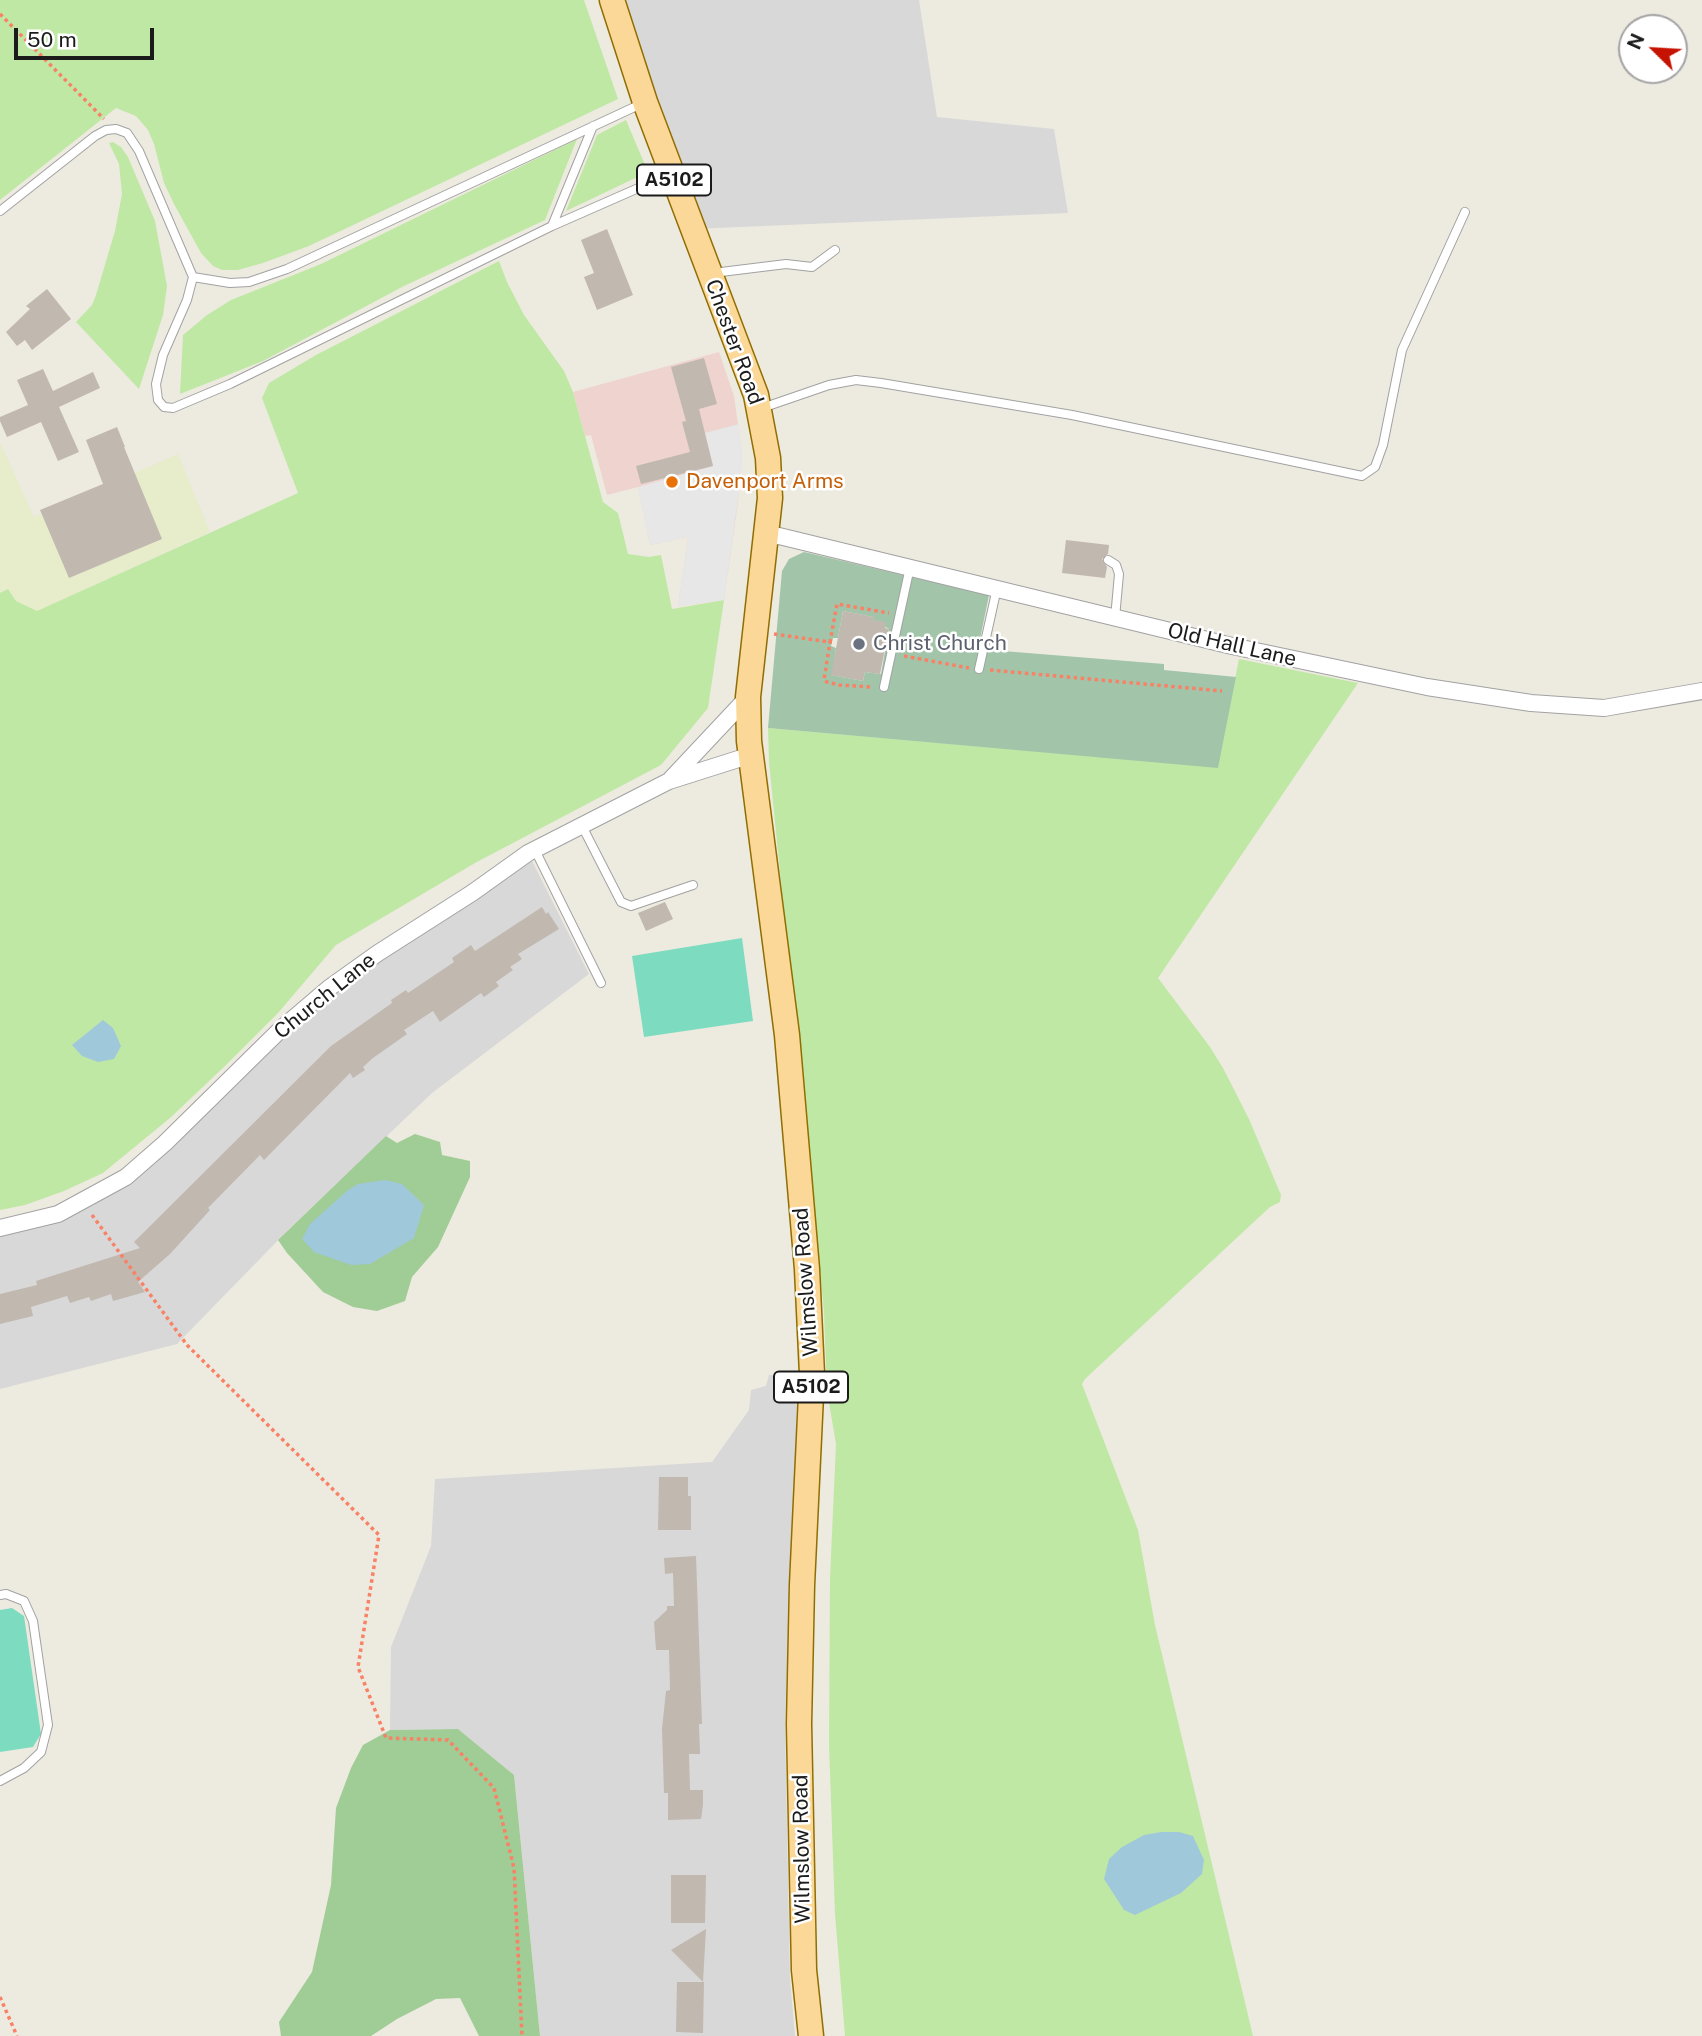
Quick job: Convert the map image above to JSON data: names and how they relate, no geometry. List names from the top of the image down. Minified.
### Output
{"streets":{"main road":["A5102","Chester Road","Wilmslow Road"],"street":["Old Hall Lane","Church Lane"]},"crossings":[["Chester Road","Old Hall Lane"],["Chester Road","Church Lane"],["Chester Road","Wilmslow Road"],["Church Lane","Wilmslow Road"]],"places":["Davenport Arms","Christ Church"],"scale_bar":"50 m","north":"top left"}
